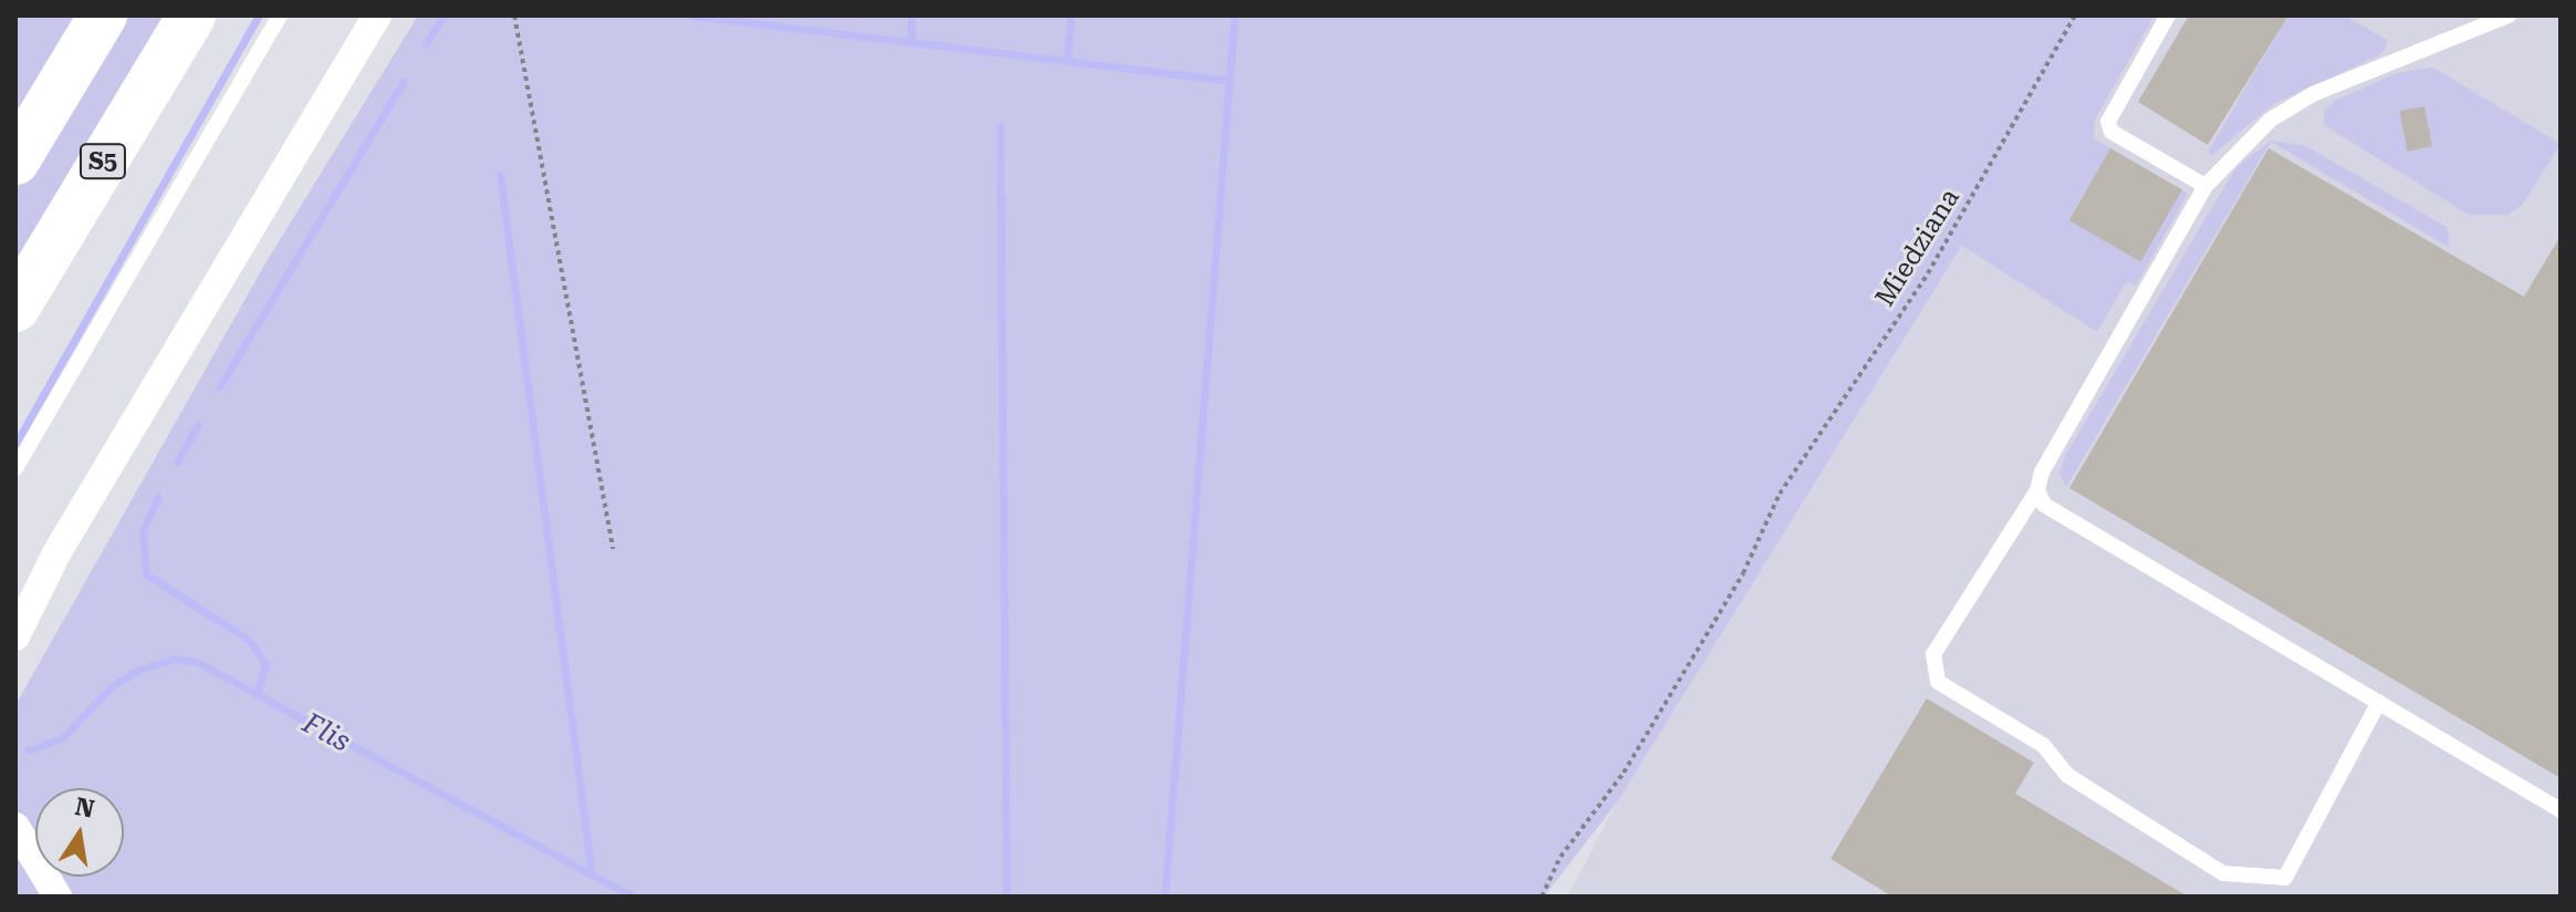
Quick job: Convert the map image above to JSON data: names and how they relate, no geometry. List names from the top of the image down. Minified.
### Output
{"streets":{"highway":["S5"],"path":["Miedziana"]},"water":["Flis"],"north":"top"}
